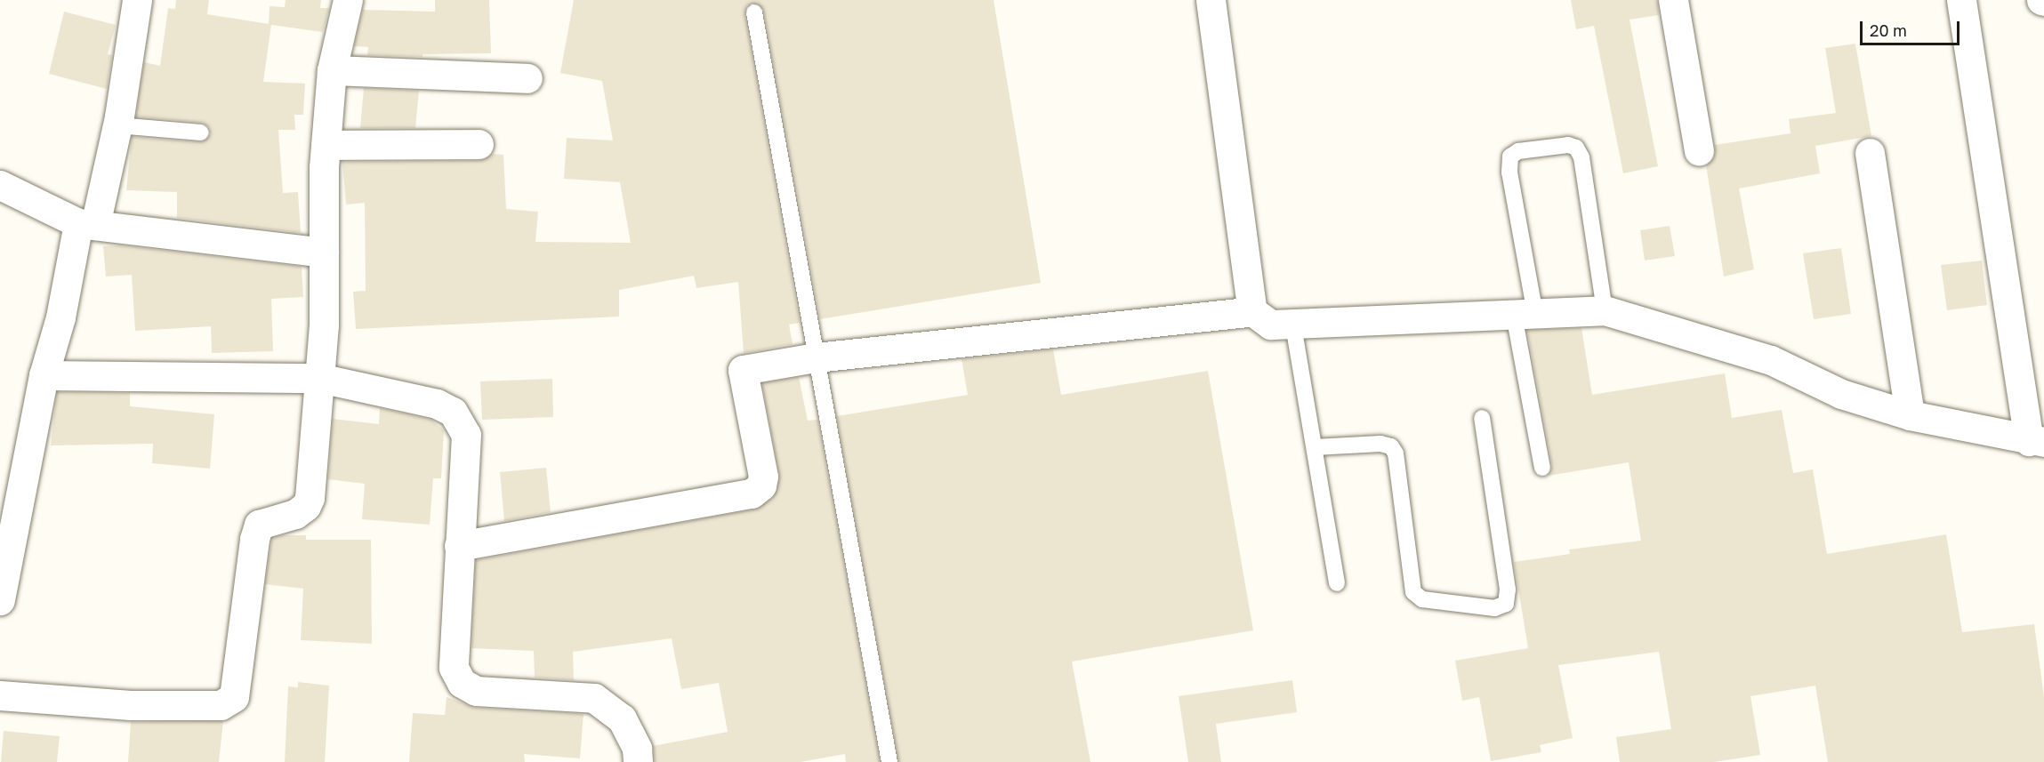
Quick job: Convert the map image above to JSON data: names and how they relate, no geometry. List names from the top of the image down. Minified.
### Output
{"scale_bar":"20 m"}
